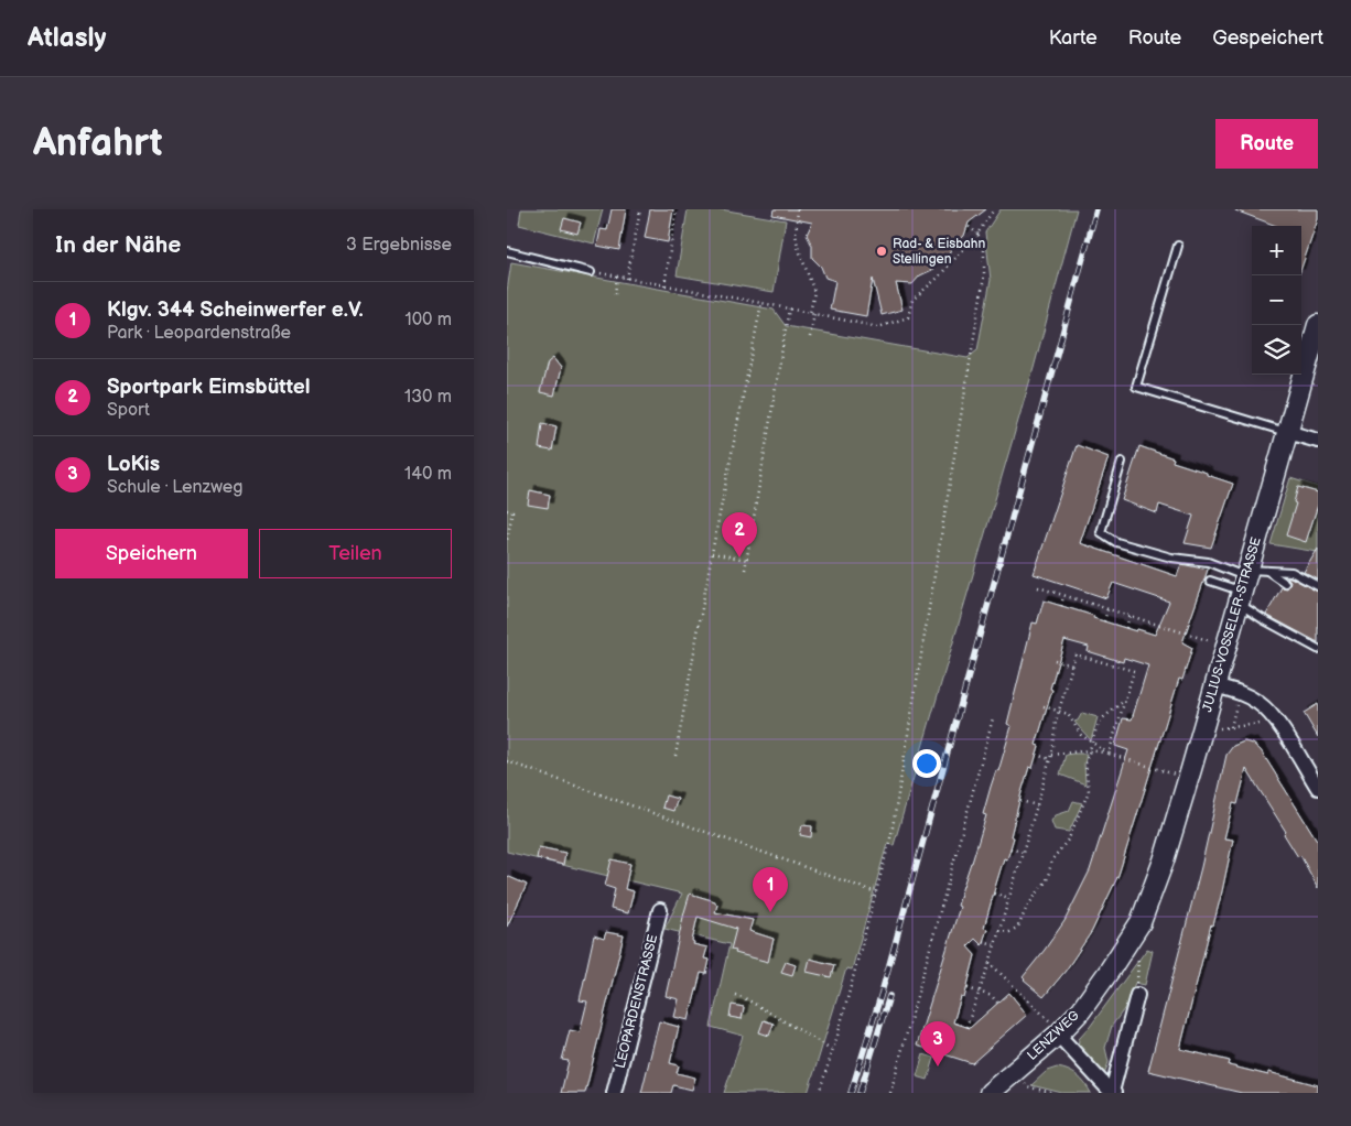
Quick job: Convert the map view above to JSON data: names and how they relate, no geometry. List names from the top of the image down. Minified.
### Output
{"streets":{"street":["JULIUS-VOSSELER-STRASSE","LEOPARDENSTRASSE","LENZWEG"]},"crossings":[["JULIUS-VOSSELER-STRASSE","LENZWEG"]],"places":["Rad- & Eisbahn Stellingen"],"page":{"header":"Atlasly","nav":["Karte","Route","Gespeichert"],"buttons":["Route",["Speichern","Teilen"]],"title":"Anfahrt","heading":["In der Nähe","3 Ergebnisse"],"map_buttons":["+","−"],"list":[{"mark":"1","name":"Klgv. 344 Scheinwerfer e.V.","note":"Park · Leopardenstraße","value":"100 m"},{"mark":"2","name":"Sportpark Eimsbüttel","note":"Sport","value":"130 m"},{"mark":"3","name":"LoKis","note":"Schule · Lenzweg","value":"140 m"}],"pins":["2","1","3"]}}
